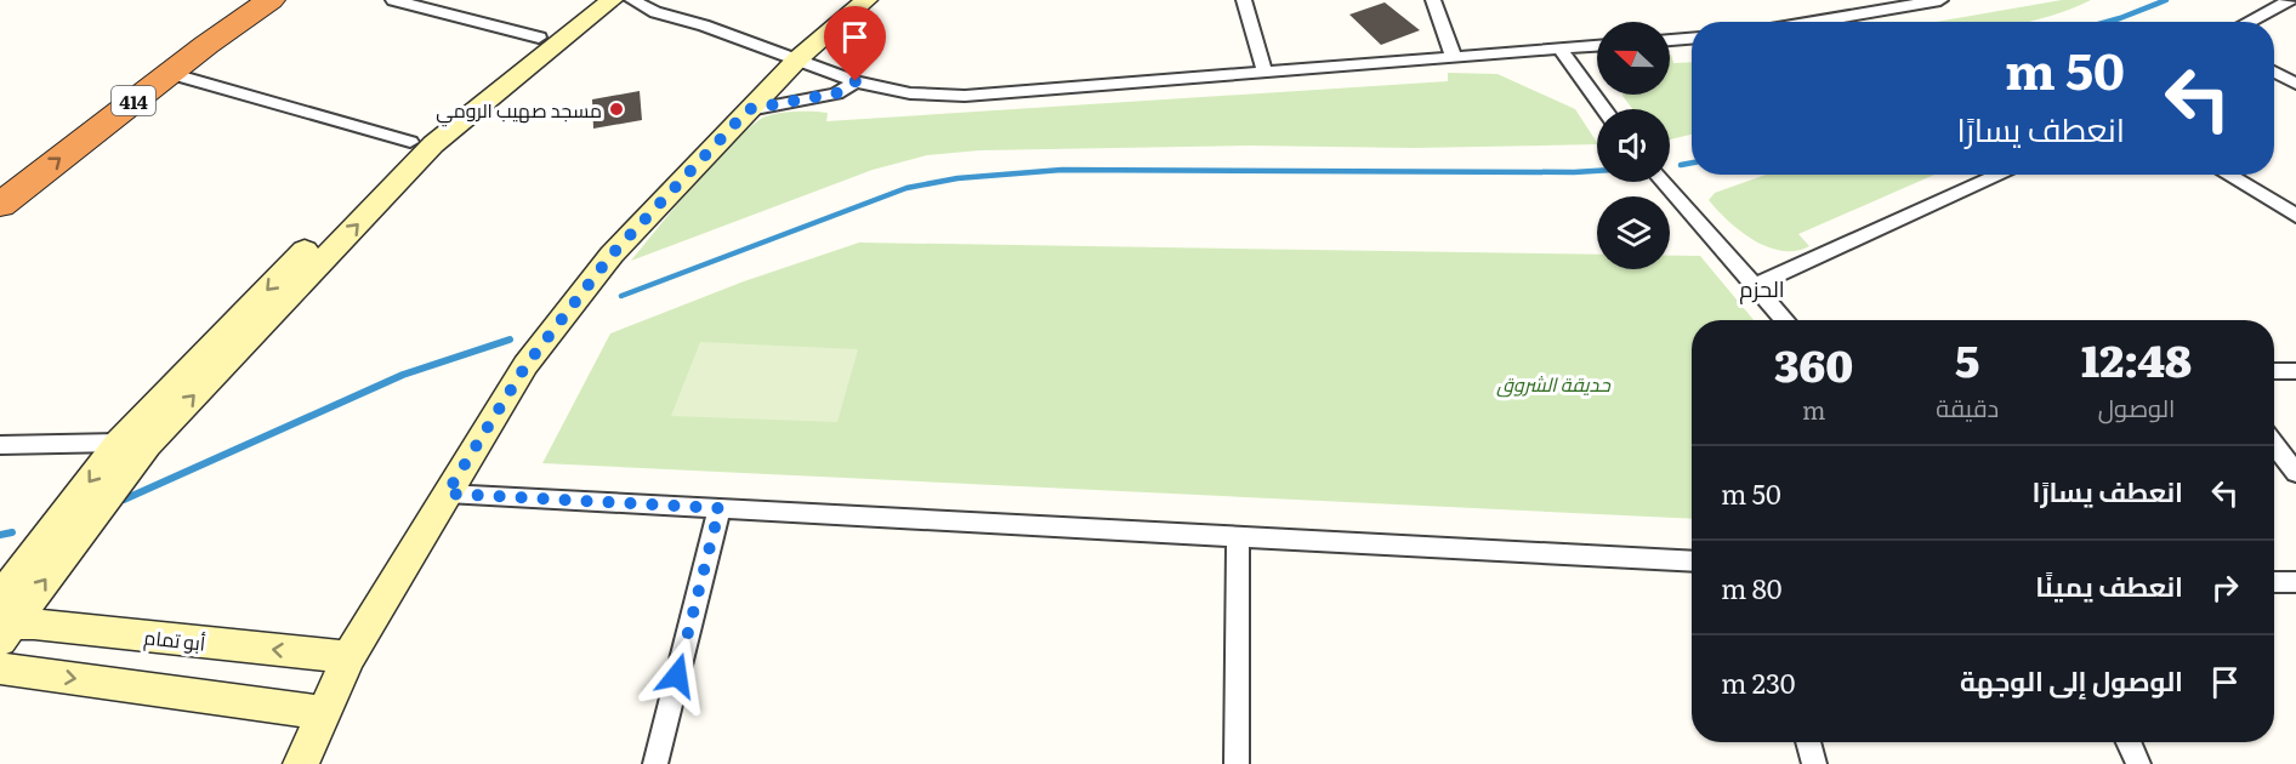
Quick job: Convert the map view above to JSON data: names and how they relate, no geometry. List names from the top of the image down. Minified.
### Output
{"streets":{"highway":["414"],"street":["أبو تمام"]},"districts":["الحزم"],"parks":["حديقة الشروق"],"places":["مسجد صهيب الرومي"],"north":"left","page":{"turn":["50 m","انعطف يسارًا"],"eta":["12:48","الوصول","5","دقيقة","360","m"],"list":[{"name":"انعطف يسارًا","value":"50 m"},{"name":"انعطف يمينًا","value":"80 m"},{"name":"الوصول إلى الوجهة","value":"230 m"}]}}
